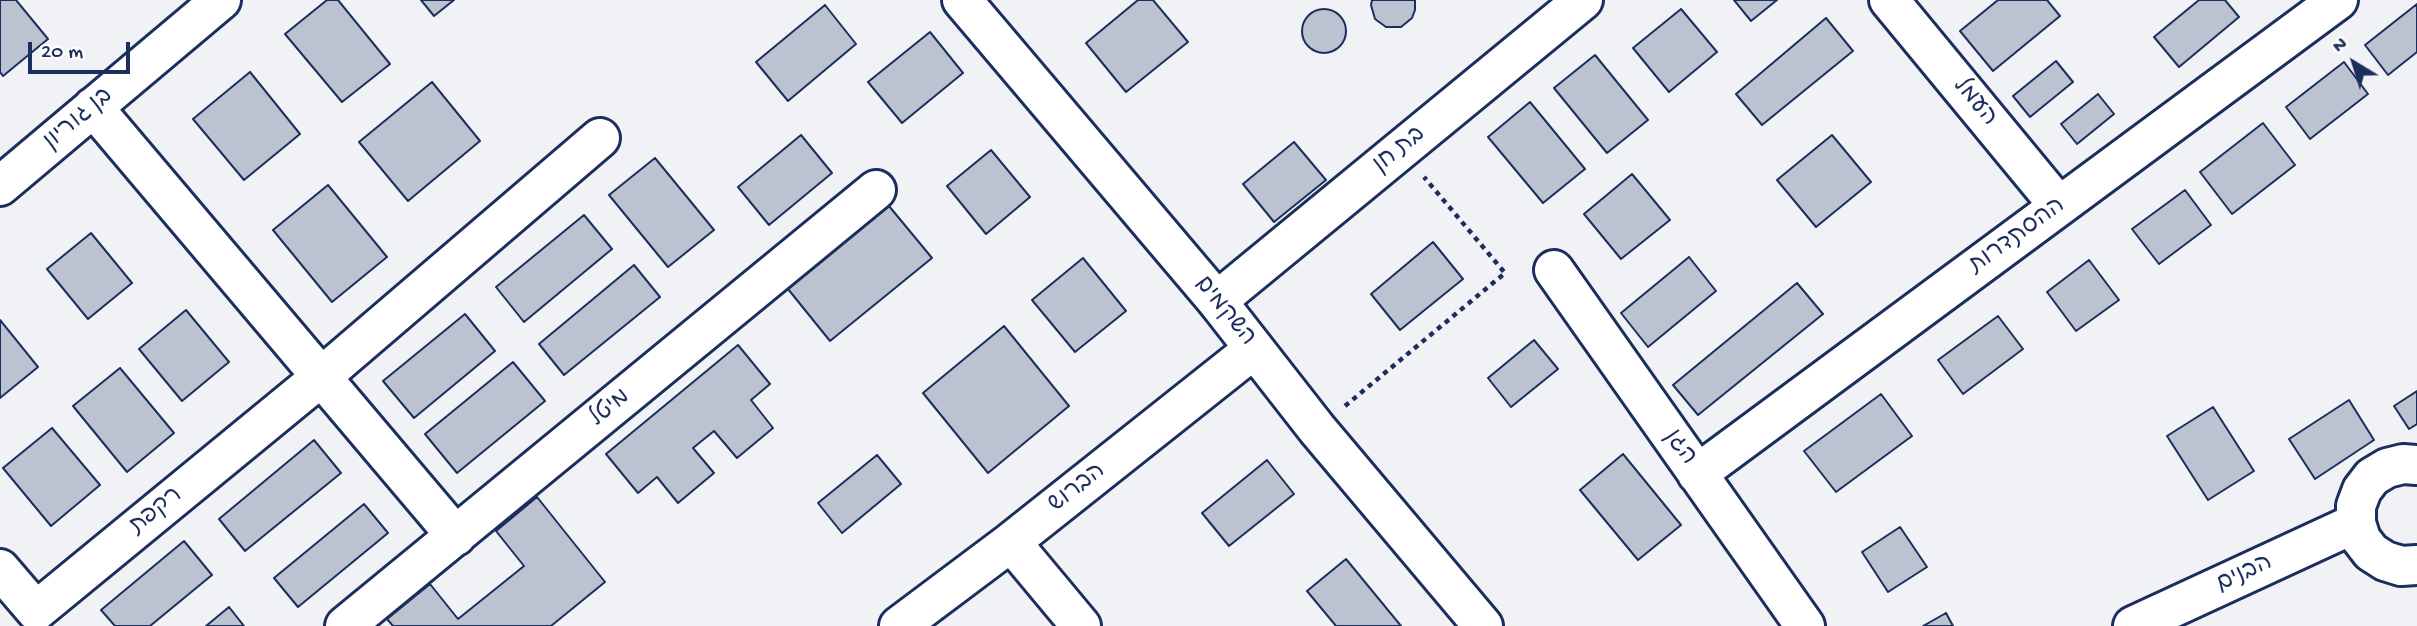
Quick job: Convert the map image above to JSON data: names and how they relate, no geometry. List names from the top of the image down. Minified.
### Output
{"streets":{"street":["העמל","בן גוריון","בת חן","ההסתדרות","השקמים","מיטל","הגן","הברוש","רקפת","הבנים"]},"crossings":[["העמל","ההסתדרות"],["בת חן","השקמים"],["ההסתדרות","הגן"],["השקמים","הברוש"]],"scale_bar":"20 m","north":"top left"}
